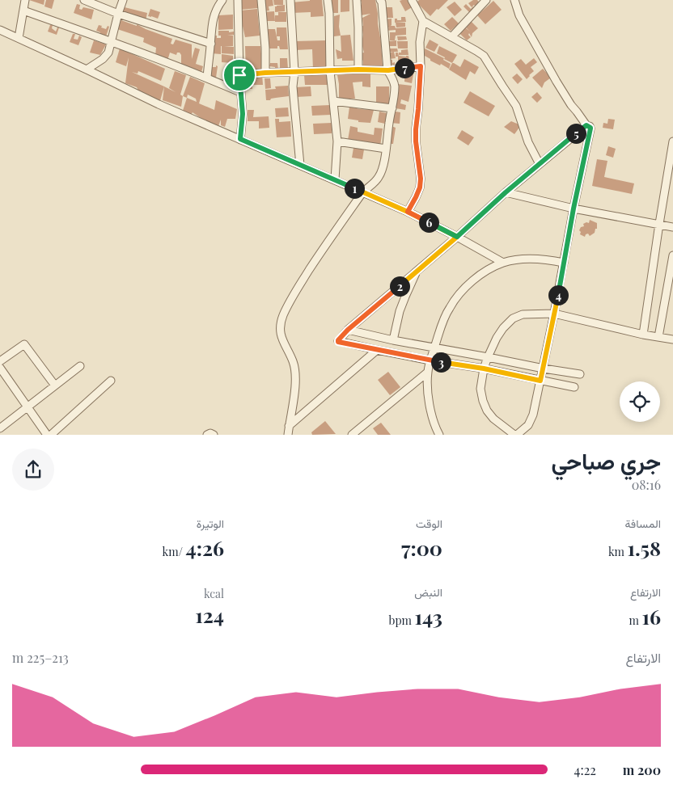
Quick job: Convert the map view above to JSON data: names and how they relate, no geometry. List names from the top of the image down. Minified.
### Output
{"page":{"pins":["7","5","1","6","2","4","3"],"heading":["جري صباحي","08:16"],"stats":[["المسافة","1.58 km"],["الوقت","7:00"],["الوتيرة","4:26 /km"],["الارتفاع","16 m"],["النبض","143 bpm"],["kcal","124"]],"chart":["الارتفاع","213–225 m"],"list":[{"name":"200 m","note":"4:22"}]}}
